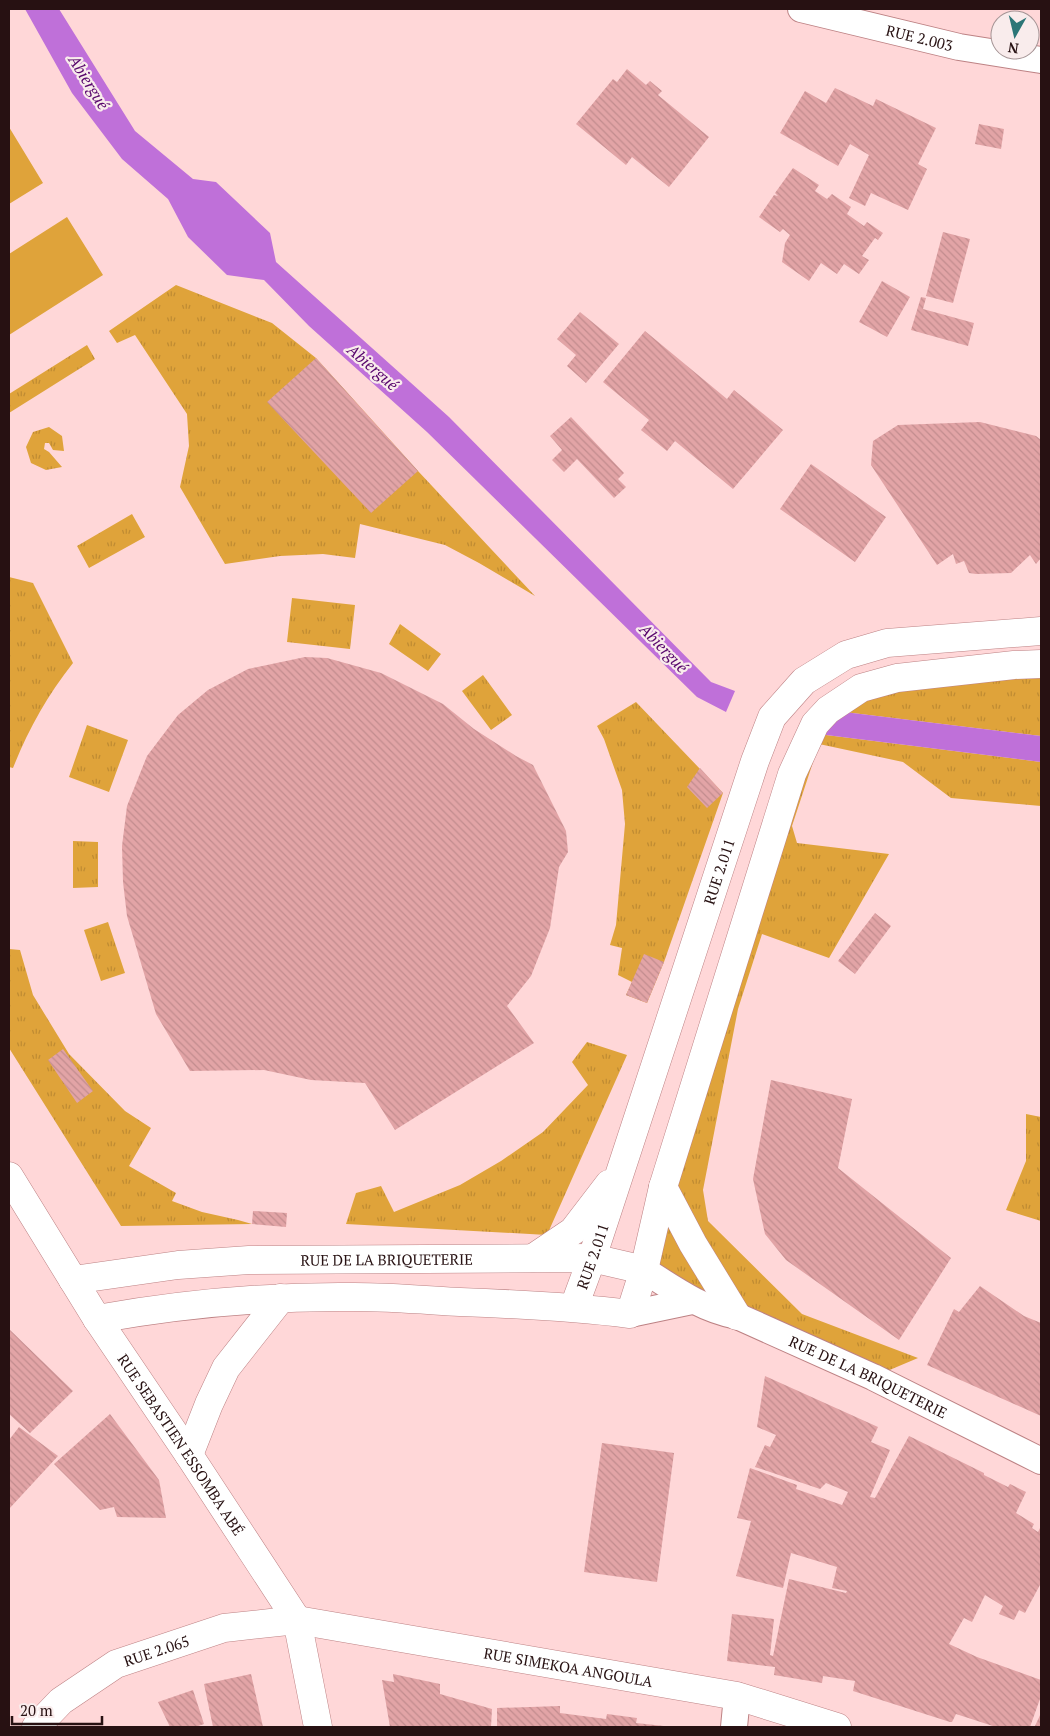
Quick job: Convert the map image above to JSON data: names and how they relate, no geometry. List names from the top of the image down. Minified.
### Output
{"streets":{"street":["RUE 2.003","RUE 2.011","RUE DE LA BRIQUETERIE","RUE SEBASTIEN ESSOMBA ABÉ","RUE 2.065","RUE SIMEKOA ANGOULA"]},"crossings":[["RUE 2.011","RUE DE LA BRIQUETERIE"],["RUE DE LA BRIQUETERIE","RUE SEBASTIEN ESSOMBA ABÉ"],["RUE SEBASTIEN ESSOMBA ABÉ","RUE 2.065"],["RUE SEBASTIEN ESSOMBA ABÉ","RUE SIMEKOA ANGOULA"],["RUE 2.065","RUE SIMEKOA ANGOULA"]],"water":["Abiergué"],"scale_bar":"20 m","north":"bottom"}
